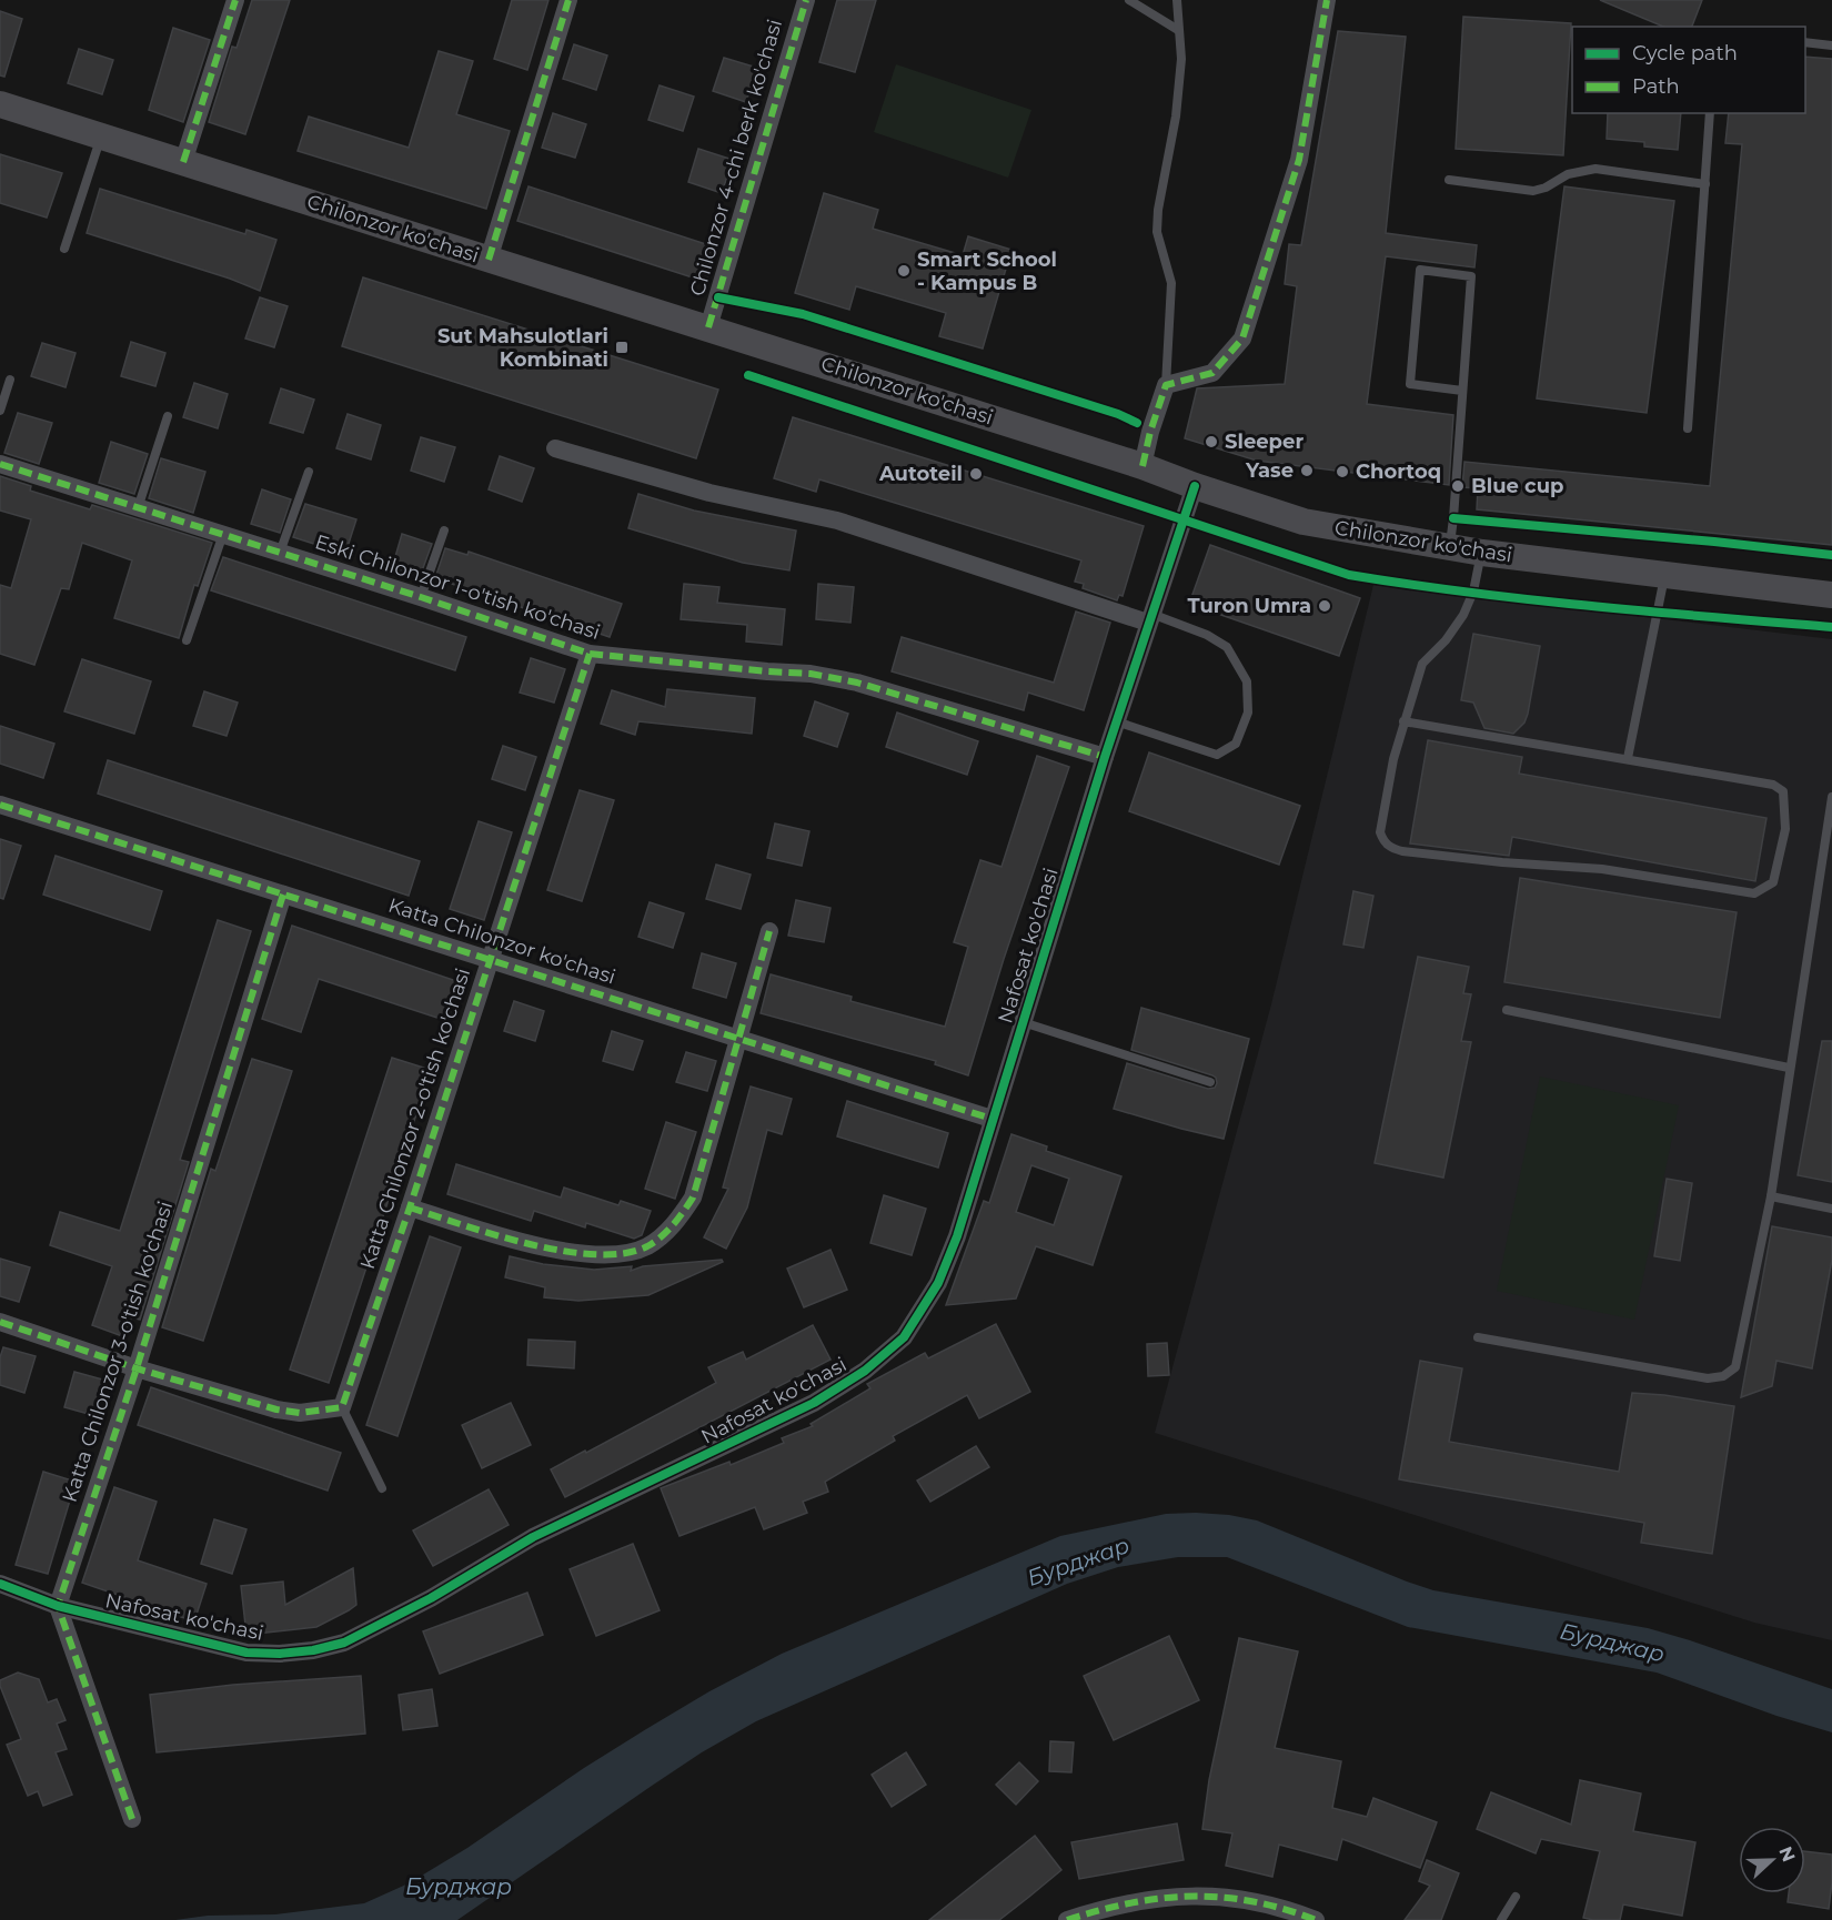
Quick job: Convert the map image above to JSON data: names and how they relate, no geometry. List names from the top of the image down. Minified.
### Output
{"streets":{"main road":["Chilonzor ko'chasi"],"street":["Chilonzor 4-chi berk ko'chasi","Eski Chilonzor 1-o'tish ko'chasi","Katta Chilonzor ko'chasi","Nafosat ko'chasi","Katta Chilonzor 2-o'tish ko'chasi","Katta Chilonzor 3-o'tish ko'chasi"]},"crossings":[["Chilonzor 4-chi berk ko'chasi","Chilonzor ko'chasi"],["Chilonzor ko'chasi","Nafosat ko'chasi"],["Eski Chilonzor 1-o'tish ko'chasi","Nafosat ko'chasi"],["Eski Chilonzor 1-o'tish ko'chasi","Katta Chilonzor 2-o'tish ko'chasi"],["Katta Chilonzor ko'chasi","Nafosat ko'chasi"],["Katta Chilonzor ko'chasi","Katta Chilonzor 2-o'tish ko'chasi"],["Katta Chilonzor ko'chasi","Katta Chilonzor 3-o'tish ko'chasi"],["Nafosat ko'chasi","Katta Chilonzor 3-o'tish ko'chasi"]],"water":["Бурджар"],"places":{"other":["Smart School - Kampus B","Sleeper","Yase","Chortoq","Autoteil","Blue cup","Turon Umra"],"transit":["Sut Mahsulotlari Kombinati"]},"legend":["Cycle path","Path"],"north":"right"}
